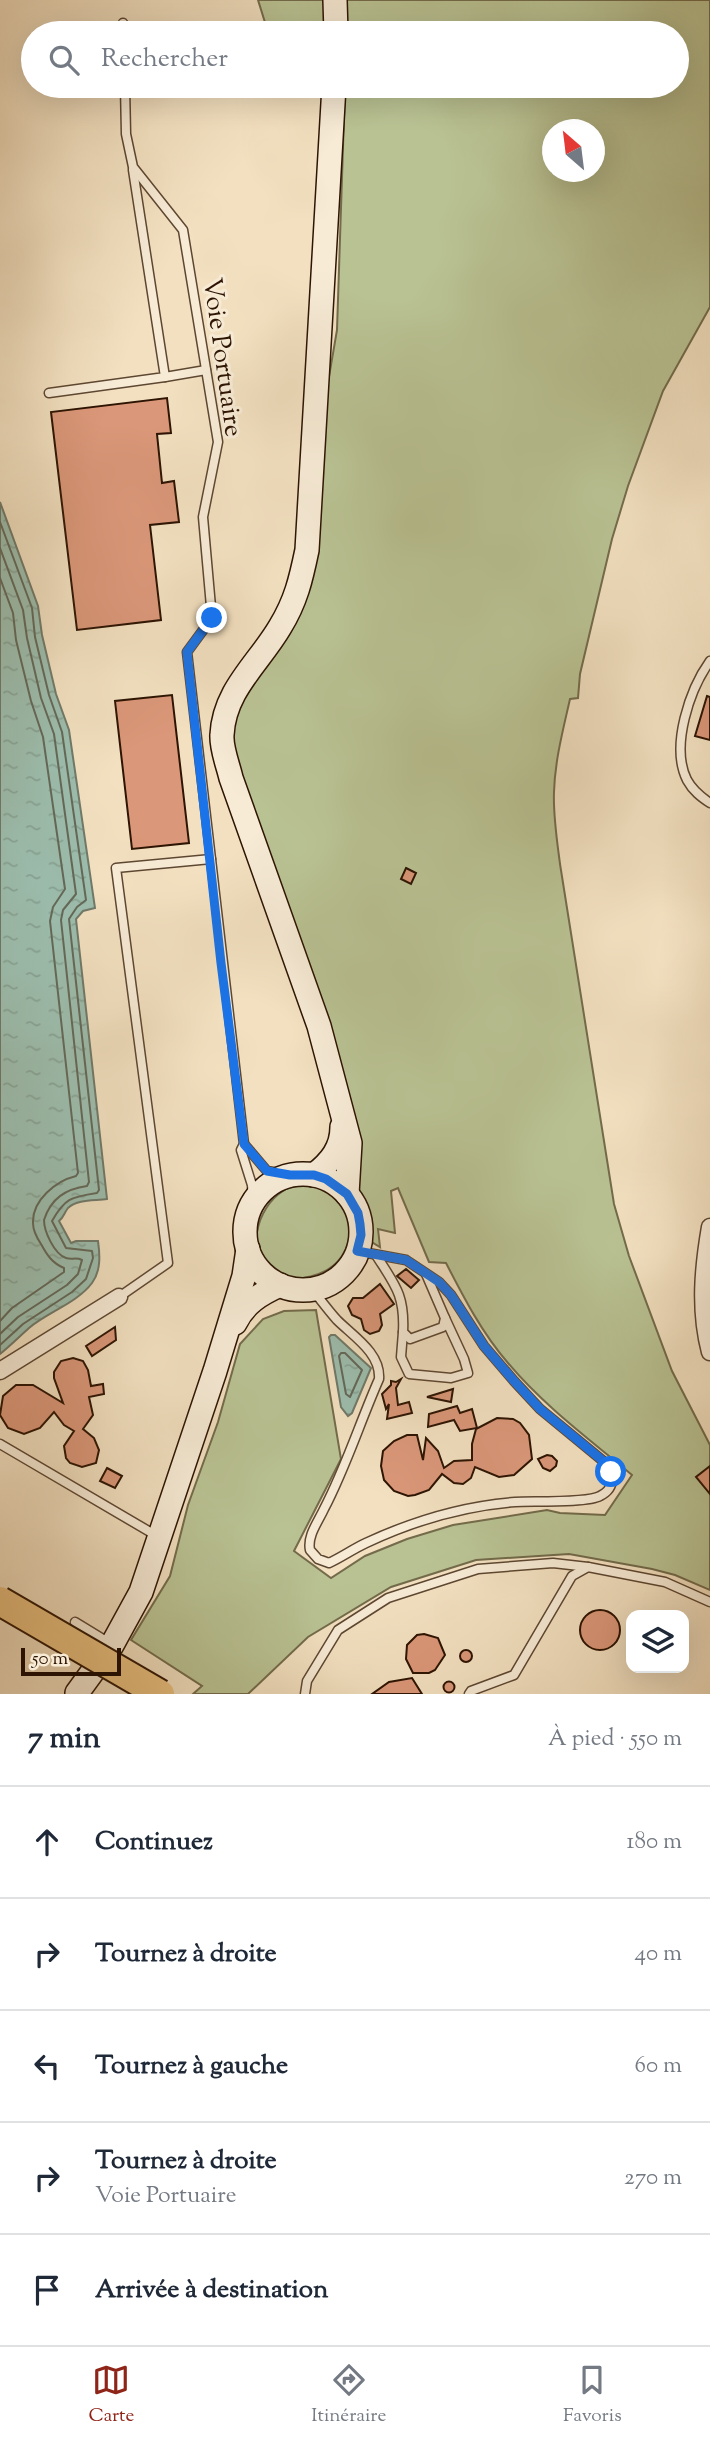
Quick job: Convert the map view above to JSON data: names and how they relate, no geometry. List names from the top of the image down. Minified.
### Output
{"streets":{"lane":["Voie Portuaire"]},"scale_bar":"50 m","north":"top left","page":{"search":"Rechercher","scale":"50 m","heading":["7 min","À pied · 550 m"],"list":[["Continuez","180 m"],["Tournez à droite","40 m"],["Tournez à gauche","60 m"],["Tournez à droite","Voie Portuaire","270 m"],"Arrivée à destination"],"nav":["Carte","Itinéraire","Favoris"]}}
